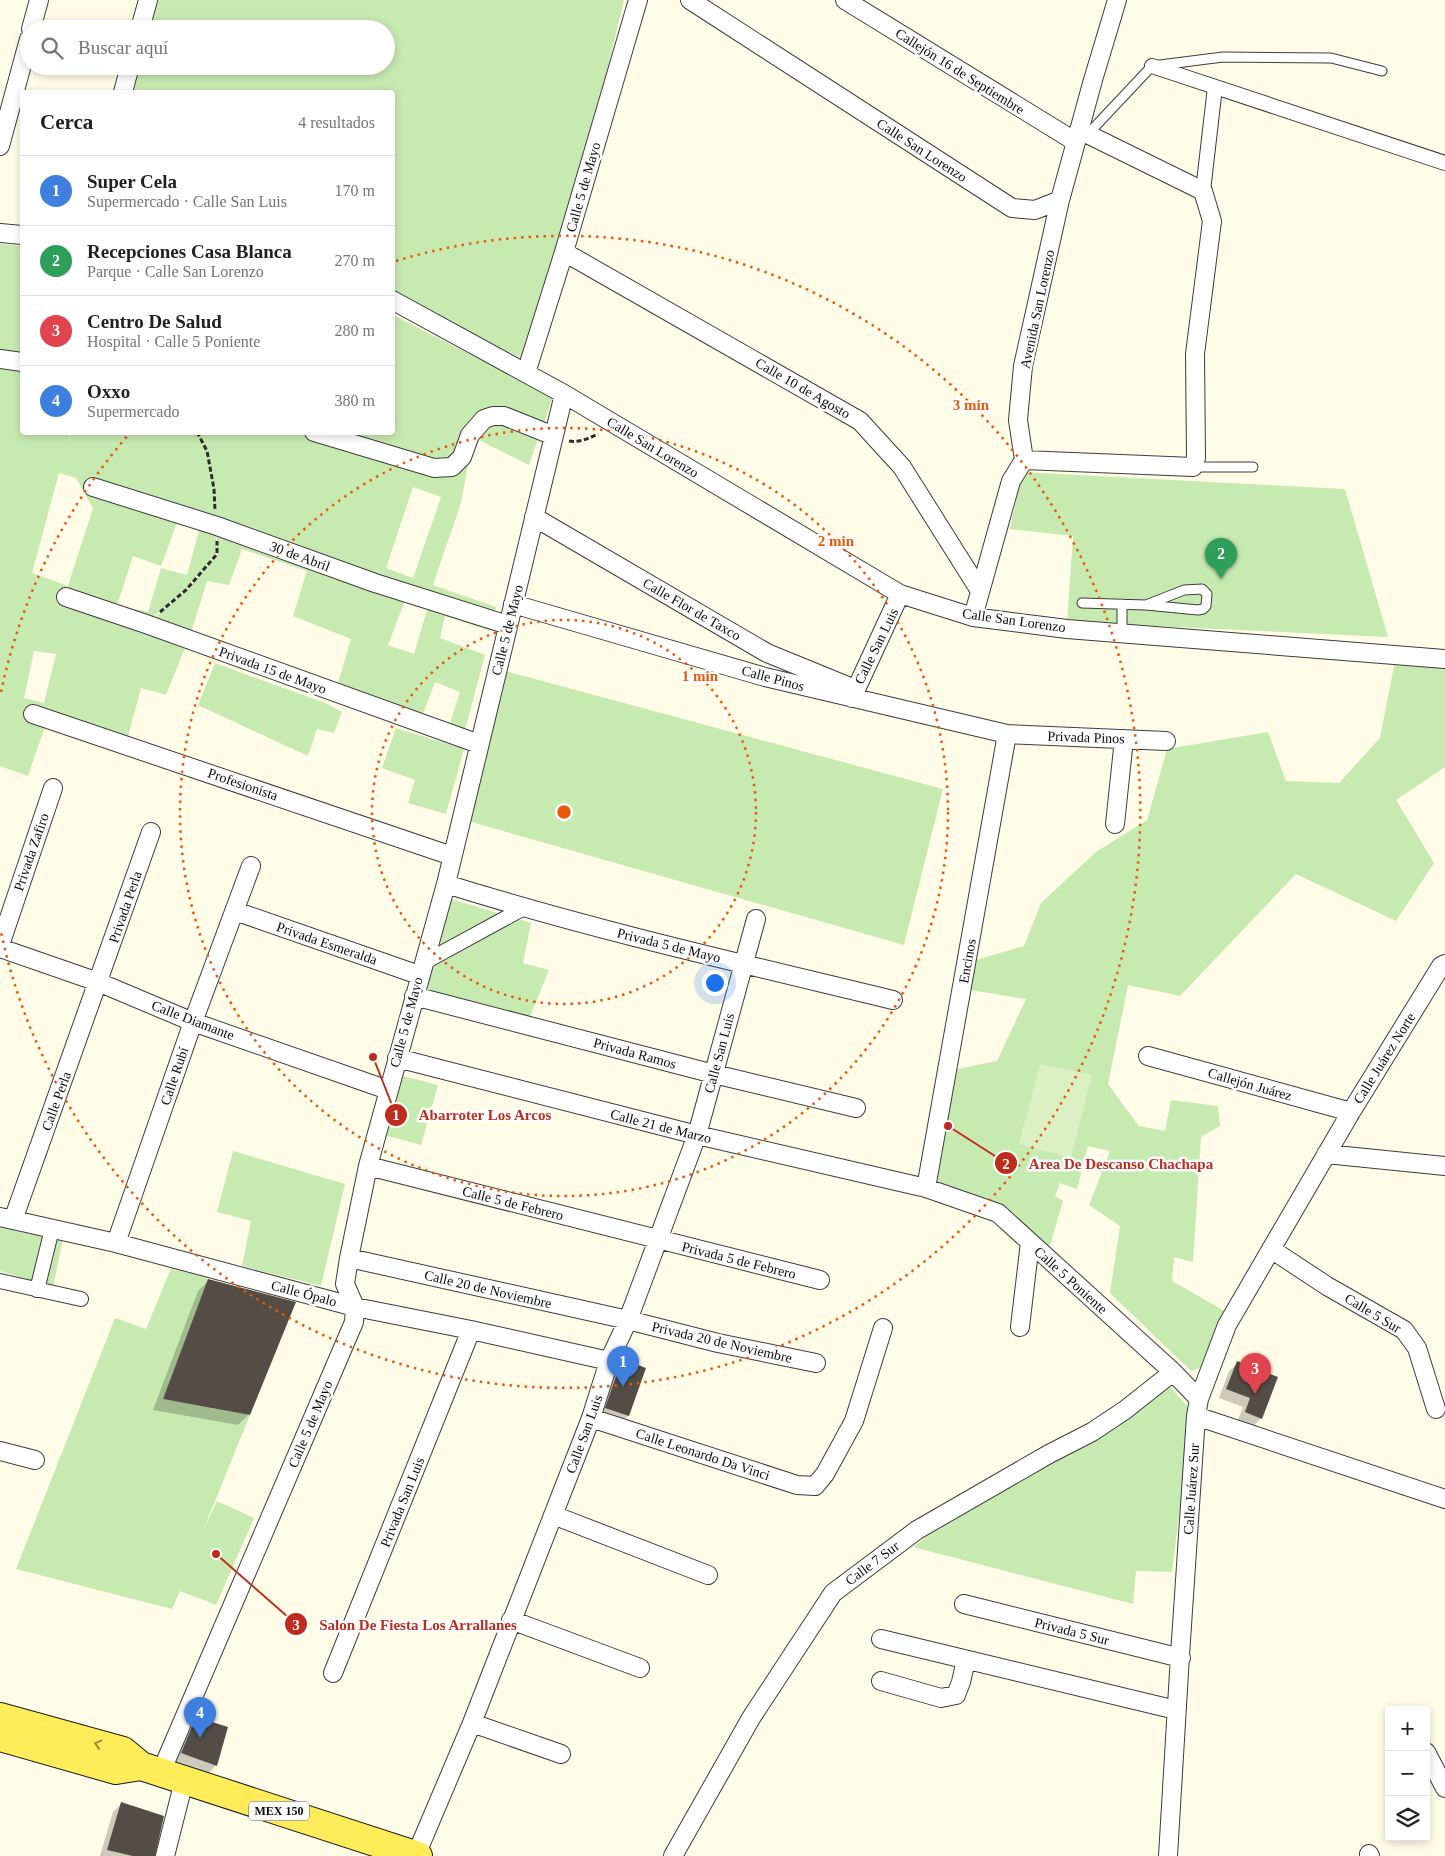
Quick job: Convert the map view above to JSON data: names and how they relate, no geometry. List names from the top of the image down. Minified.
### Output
{"streets":{"main road":["MEX 150"],"street":["Callejón 16 de Septiembre","Calle San Lorenzo","Calle 5 de Mayo","Avenida San Lorenzo","Calle 10 de Agosto","30 de Abril","Calle Flor de Taxco","Calle San Luis","Privada 15 de Mayo","Calle Pinos","Privada Pinos","Profesionista","Privada Zafiro","Privada Perla","Privada Esmeralda","Privada 5 de Mayo","Encinos","Calle Diamante","Privada Ramos","Calle Juárez Norte","Calle Rubí","Callejón Juárez","Calle Perla","Calle 21 de Marzo","Calle 5 de Febrero","Privada 5 de Febrero","Calle 5 Poniente","Calle 20 de Noviembre","Calle Ópalo","Calle 5 Sur","Privada 20 de Noviembre","Calle Leonardo Da Vinci","Calle Juárez Sur","Privada San Luis","Calle 7 Sur","Privada 5 Sur"]},"crossings":[["Callejón 16 de Septiembre","Avenida San Lorenzo"],["Calle San Lorenzo","Calle 5 de Mayo"],["Calle San Lorenzo","Avenida San Lorenzo"],["Calle San Lorenzo","Calle San Luis"],["Calle 5 de Mayo","Calle 10 de Agosto"],["Calle 5 de Mayo","30 de Abril"],["Calle 5 de Mayo","Calle Flor de Taxco"],["Calle 5 de Mayo","Privada 15 de Mayo"],["Calle 5 de Mayo","Calle Pinos"],["Calle 5 de Mayo","Profesionista"],["Calle 5 de Mayo","Privada Esmeralda"],["Calle 5 de Mayo","Privada 5 de Mayo"],["Calle 5 de Mayo","Calle Diamante"],["Calle 5 de Mayo","Privada Ramos"],["Calle 5 de Mayo","Calle 21 de Marzo"],["Calle 5 de Mayo","Calle 5 de Febrero"],["Calle 5 de Mayo","Calle 20 de Noviembre"],["Calle 5 de Mayo","Calle Ópalo"],["Calle 5 de Mayo","MEX 150"],["Calle Flor de Taxco","Calle San Luis"],["Calle Flor de Taxco","Calle Pinos"],["Calle San Luis","Calle Pinos"],["Calle San Luis","Privada 5 de Mayo"],["Calle San Luis","Privada Ramos"],["Calle San Luis","Calle 21 de Marzo"],["Calle San Luis","Calle 5 de Febrero"],["Calle San Luis","Privada 5 de Febrero"],["Calle San Luis","Calle 20 de Noviembre"],["Calle San Luis","Calle Ópalo"],["Calle San Luis","Privada 20 de Noviembre"],["Calle San Luis","Calle Leonardo Da Vinci"],["Calle San Luis","MEX 150"],["Calle Pinos","Privada Pinos"],["Calle Pinos","Encinos"],["Privada Pinos","Encinos"],["Privada Zafiro","Calle Diamante"],["Privada Perla","Calle Diamante"],["Privada Perla","Calle Perla"],["Privada Esmeralda","Calle Rubí"],["Encinos","Calle 21 de Marzo"],["Encinos","Calle 5 Poniente"],["Calle Diamante","Calle Rubí"],["Calle Diamante","Calle Perla"],["Calle Juárez Norte","Callejón Juárez"],["Calle Juárez Norte","Calle Juárez Sur"],["Calle Rubí","Calle Ópalo"],["Calle Perla","Calle Ópalo"],["Calle 21 de Marzo","Calle 5 Poniente"],["Calle 5 de Febrero","Privada 5 de Febrero"],["Calle 5 Poniente","Calle Juárez Sur"],["Calle 5 Poniente","Calle 7 Sur"],["Calle 20 de Noviembre","Privada 20 de Noviembre"],["Calle Ópalo","Privada San Luis"],["Calle 5 Sur","Calle Juárez Sur"],["Calle Juárez Sur","Privada 5 Sur"]],"places":["Abarroter Los Arcos","Area De Descanso Chachapa","Salon De Fiesta Los Arrallanes"],"page":{"search":"Buscar aquí","heading":["Cerca","4 resultados"],"list":[{"mark":"1","name":"Super Cela","note":"Supermercado · Calle San Luis","value":"170 m"},{"mark":"2","name":"Recepciones Casa Blanca","note":"Parque · Calle San Lorenzo","value":"270 m"},{"mark":"3","name":"Centro De Salud","note":"Hospital · Calle 5 Poniente","value":"280 m"},{"mark":"4","name":"Oxxo","note":"Supermercado","value":"380 m"}],"pins":["2","1","3","4"],"map_buttons":["+","−"]},"rings":["3 min","2 min","1 min"]}
